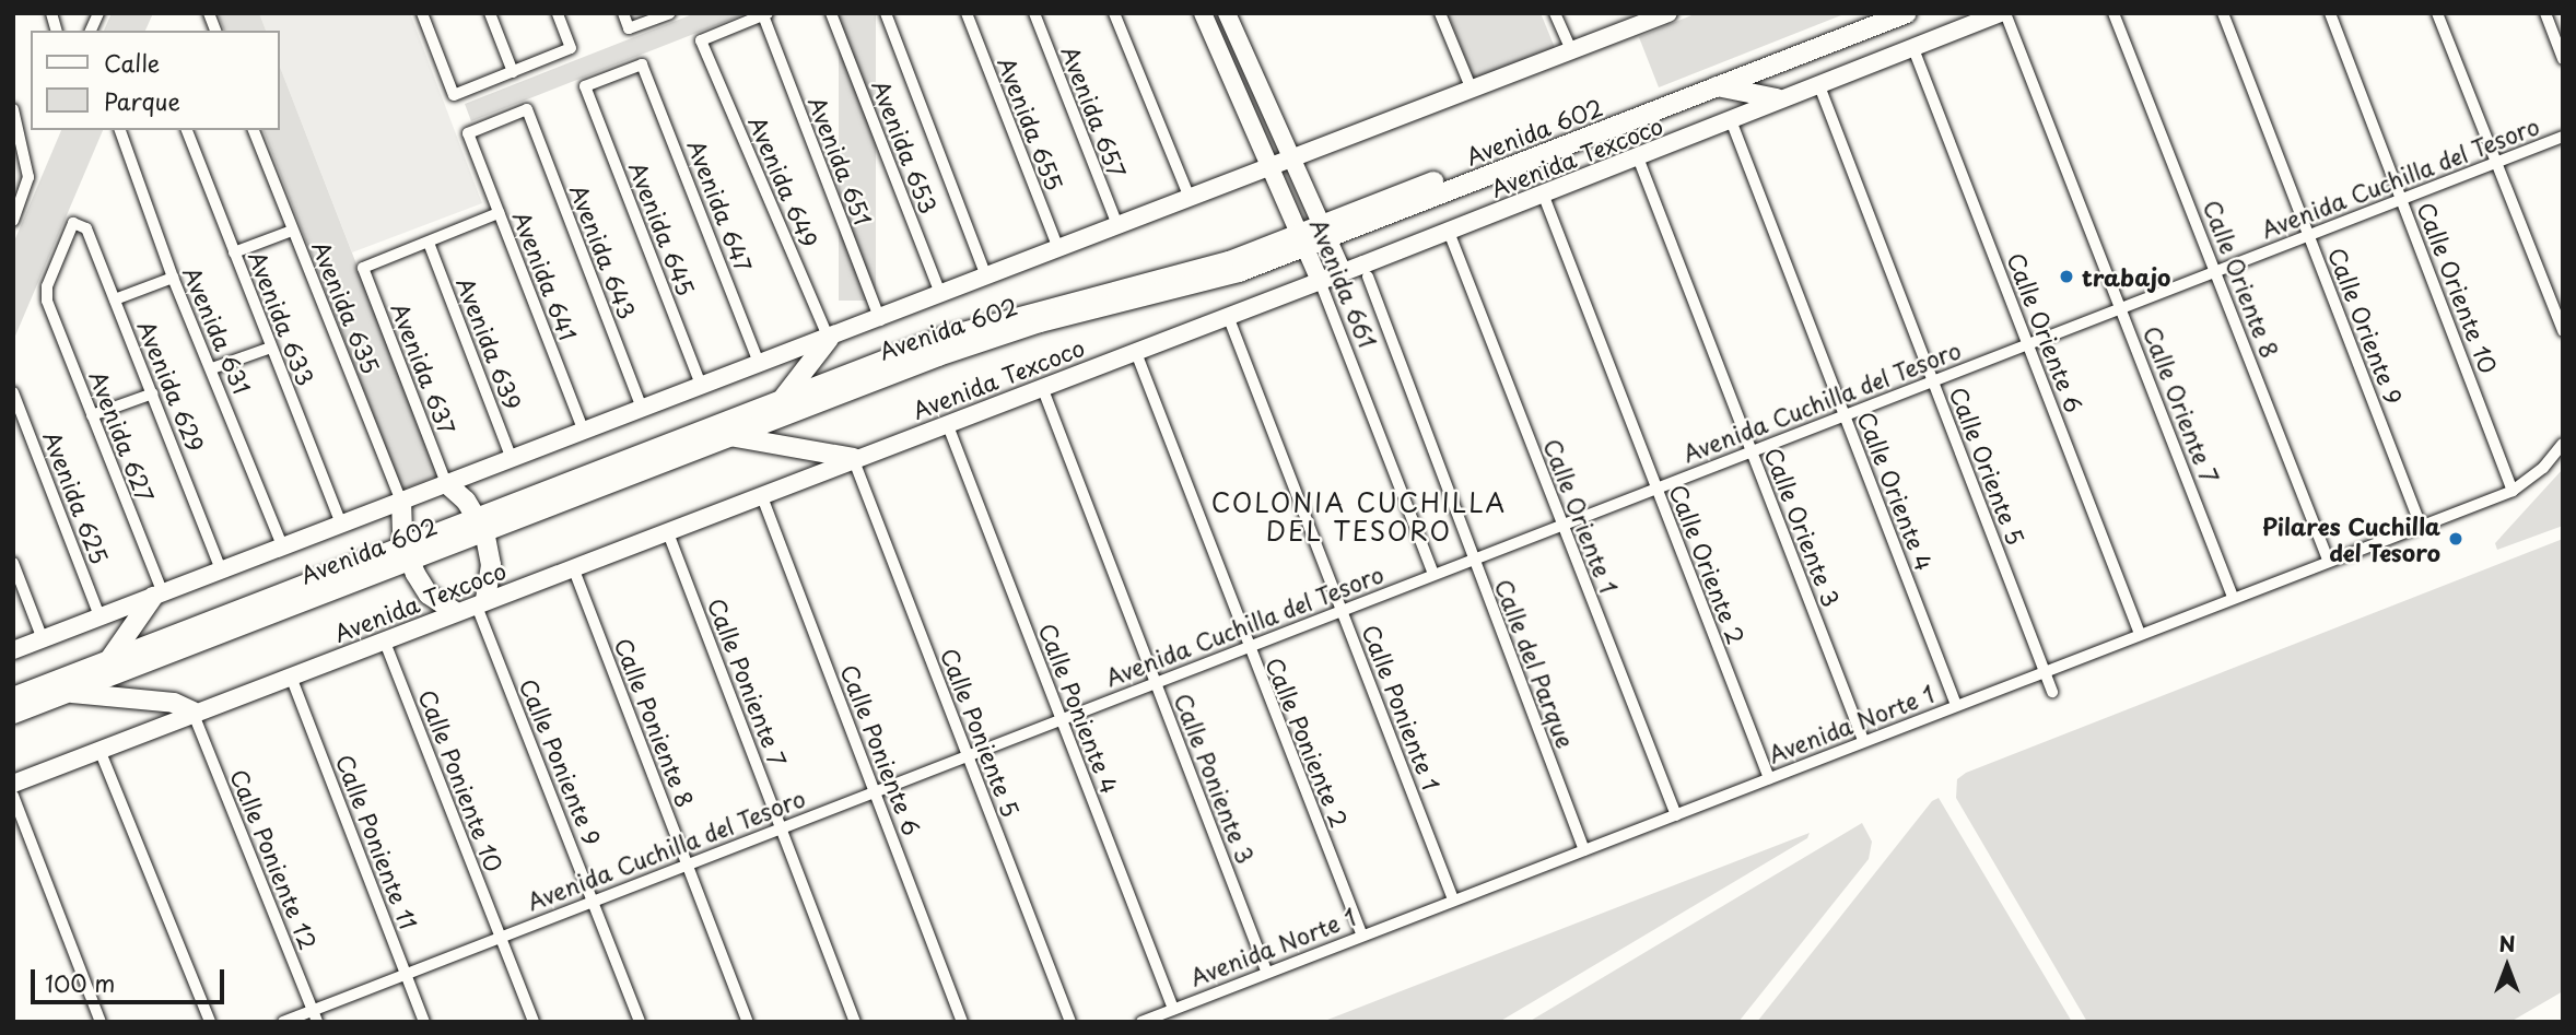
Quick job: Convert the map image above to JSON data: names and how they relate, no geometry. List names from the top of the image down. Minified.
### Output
{"streets":{"main road":["Avenida 602","Avenida Texcoco","Avenida 661"],"street":["Avenida 657","Avenida 655","Avenida 653","Avenida 651","Avenida Cuchilla del Tesoro","Avenida 649","Avenida 647","Avenida 645","Avenida 643","Avenida 641","Calle Oriente 8","Calle Oriente 10","Avenida 635","Avenida 633","Calle Oriente 9","Avenida 631","Calle Oriente 6","Avenida 639","Avenida 637","Avenida 629","Calle Oriente 7","Avenida 627","Calle Oriente 5","Calle Oriente 4","Avenida 625","Calle Oriente 1","Calle Oriente 3","Calle Oriente 2","Calle del Parque","Calle Poniente 7","Calle Poniente 1","Calle Poniente 4","Calle Poniente 8","Avenida Norte 1","Calle Poniente 5","Calle Poniente 2","Calle Poniente 6","Calle Poniente 9","Calle Poniente 3","Calle Poniente 10","Calle Poniente 11","Calle Poniente 12"]},"crossings":[["Avenida 657","Avenida 602"],["Avenida 655","Avenida 602"],["Avenida 602","Avenida 653"],["Avenida 602","Avenida 651"],["Avenida 602","Avenida 649"],["Avenida 602","Avenida 647"],["Avenida 602","Avenida 645"],["Avenida 602","Avenida 643"],["Avenida 602","Avenida 641"],["Avenida 602","Avenida 661"],["Avenida 602","Avenida 635"],["Avenida 602","Avenida 633"],["Avenida 602","Avenida 631"],["Avenida 602","Avenida 639"],["Avenida 602","Avenida 637"],["Avenida 602","Avenida 629"],["Avenida 602","Avenida 627"],["Avenida 602","Avenida 625"],["Avenida Texcoco","Avenida 661"],["Avenida Texcoco","Calle Oriente 6"],["Avenida Texcoco","Calle Oriente 7"],["Avenida Texcoco","Calle Oriente 5"],["Avenida Texcoco","Calle Oriente 4"],["Avenida Texcoco","Calle Oriente 1"],["Avenida Texcoco","Calle Oriente 3"],["Avenida Texcoco","Calle Oriente 2"],["Avenida Texcoco","Calle Poniente 7"],["Avenida Texcoco","Calle Poniente 1"],["Avenida Texcoco","Calle Poniente 4"],["Avenida Texcoco","Calle Poniente 8"],["Avenida Texcoco","Calle Poniente 5"],["Avenida Texcoco","Calle Poniente 2"],["Avenida Texcoco","Calle Poniente 6"],["Avenida Texcoco","Calle Poniente 9"],["Avenida Texcoco","Calle Poniente 3"],["Avenida Texcoco","Calle Poniente 10"],["Avenida Texcoco","Calle Poniente 11"],["Avenida Texcoco","Calle Poniente 12"],["Avenida 651","Avenida 649"],["Avenida Cuchilla del Tesoro","Calle Oriente 8"],["Avenida Cuchilla del Tesoro","Avenida 661"],["Avenida Cuchilla del Tesoro","Calle Oriente 10"],["Avenida Cuchilla del Tesoro","Calle Oriente 9"],["Avenida Cuchilla del Tesoro","Calle Oriente 6"],["Avenida Cuchilla del Tesoro","Calle Oriente 7"],["Avenida Cuchilla del Tesoro","Calle Oriente 5"],["Avenida Cuchilla del Tesoro","Calle Oriente 4"],["Avenida Cuchilla del Tesoro","Calle Oriente 1"],["Avenida Cuchilla del Tesoro","Calle Oriente 3"],["Avenida Cuchilla del Tesoro","Calle Oriente 2"],["Avenida Cuchilla del Tesoro","Calle del Parque"],["Avenida Cuchilla del Tesoro","Calle Poniente 7"],["Avenida Cuchilla del Tesoro","Calle Poniente 1"],["Avenida Cuchilla del Tesoro","Calle Poniente 4"],["Avenida Cuchilla del Tesoro","Calle Poniente 8"],["Avenida Cuchilla del Tesoro","Calle Poniente 5"],["Avenida Cuchilla del Tesoro","Calle Poniente 2"],["Avenida Cuchilla del Tesoro","Calle Poniente 6"],["Avenida Cuchilla del Tesoro","Calle Poniente 9"],["Avenida Cuchilla del Tesoro","Calle Poniente 3"],["Avenida Cuchilla del Tesoro","Calle Poniente 10"],["Avenida Cuchilla del Tesoro","Calle Poniente 11"],["Avenida Cuchilla del Tesoro","Calle Poniente 12"],["Avenida 647","Avenida 645"],["Avenida 643","Avenida 641"],["Calle Oriente 8","Avenida Norte 1"],["Calle Oriente 10","Avenida Norte 1"],["Calle Oriente 9","Avenida Norte 1"],["Calle Oriente 6","Avenida Norte 1"],["Avenida 639","Avenida 637"],["Avenida 629","Avenida 627"],["Calle Oriente 7","Avenida Norte 1"],["Calle Oriente 5","Avenida Norte 1"],["Calle Oriente 4","Avenida Norte 1"],["Calle Oriente 1","Avenida Norte 1"],["Calle Oriente 3","Avenida Norte 1"],["Calle Oriente 2","Avenida Norte 1"],["Calle del Parque","Avenida Norte 1"],["Calle Poniente 1","Avenida Norte 1"],["Calle Poniente 4","Avenida Norte 1"],["Avenida Norte 1","Calle Poniente 2"],["Avenida Norte 1","Calle Poniente 3"]],"districts":["COLONIA CUCHILLA DEL TESORO"],"places":["trabajo","Pilares Cuchilla del Tesoro"],"legend":["Calle","Parque"],"scale_bar":"100 m","north":"top"}
